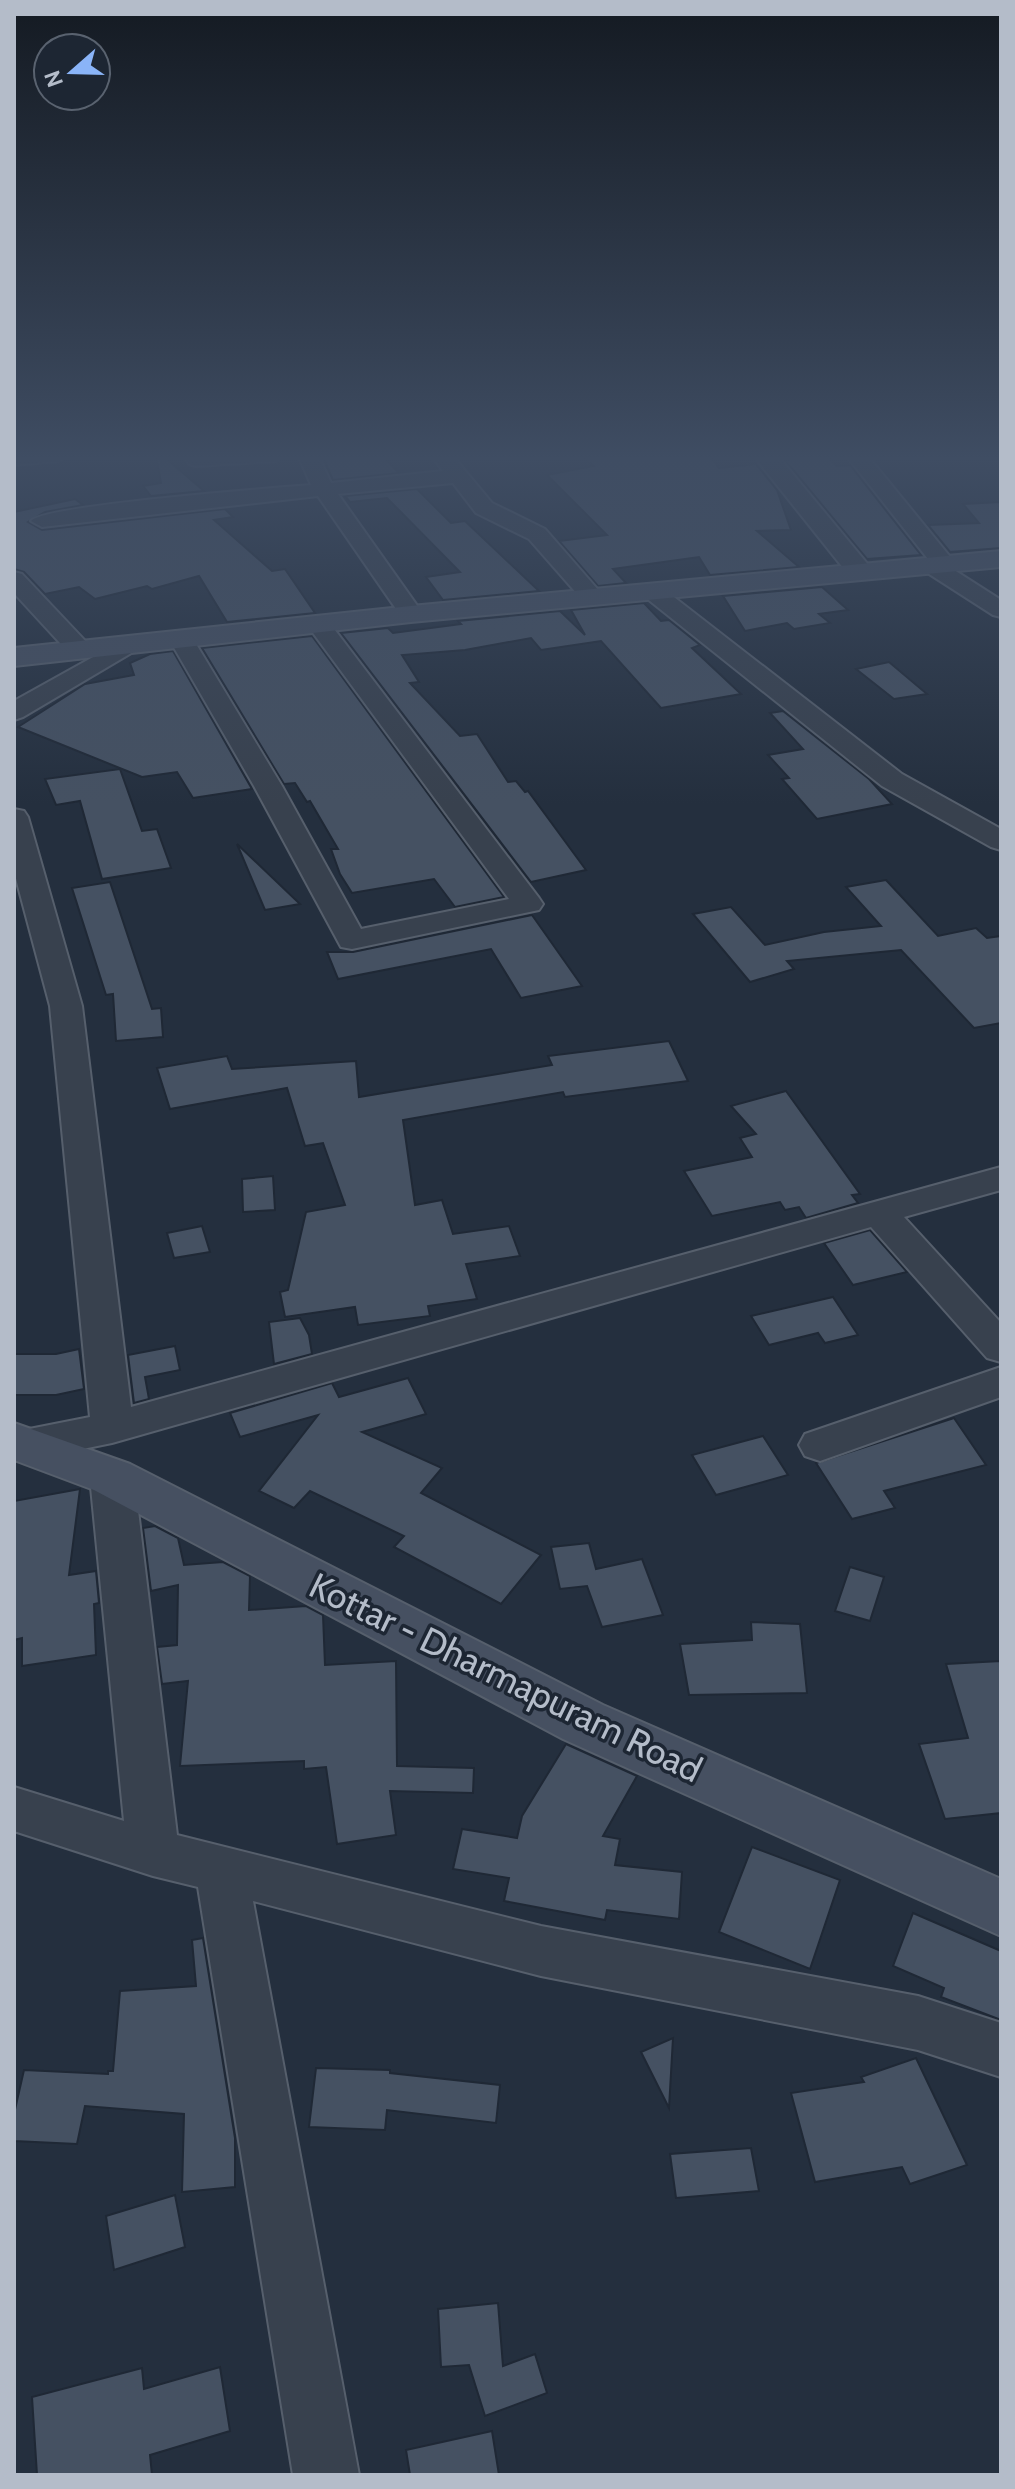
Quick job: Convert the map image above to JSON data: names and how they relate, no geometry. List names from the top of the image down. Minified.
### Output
{"streets":{"main road":["Kottar - Dharmapuram Road"]},"north":"left"}
